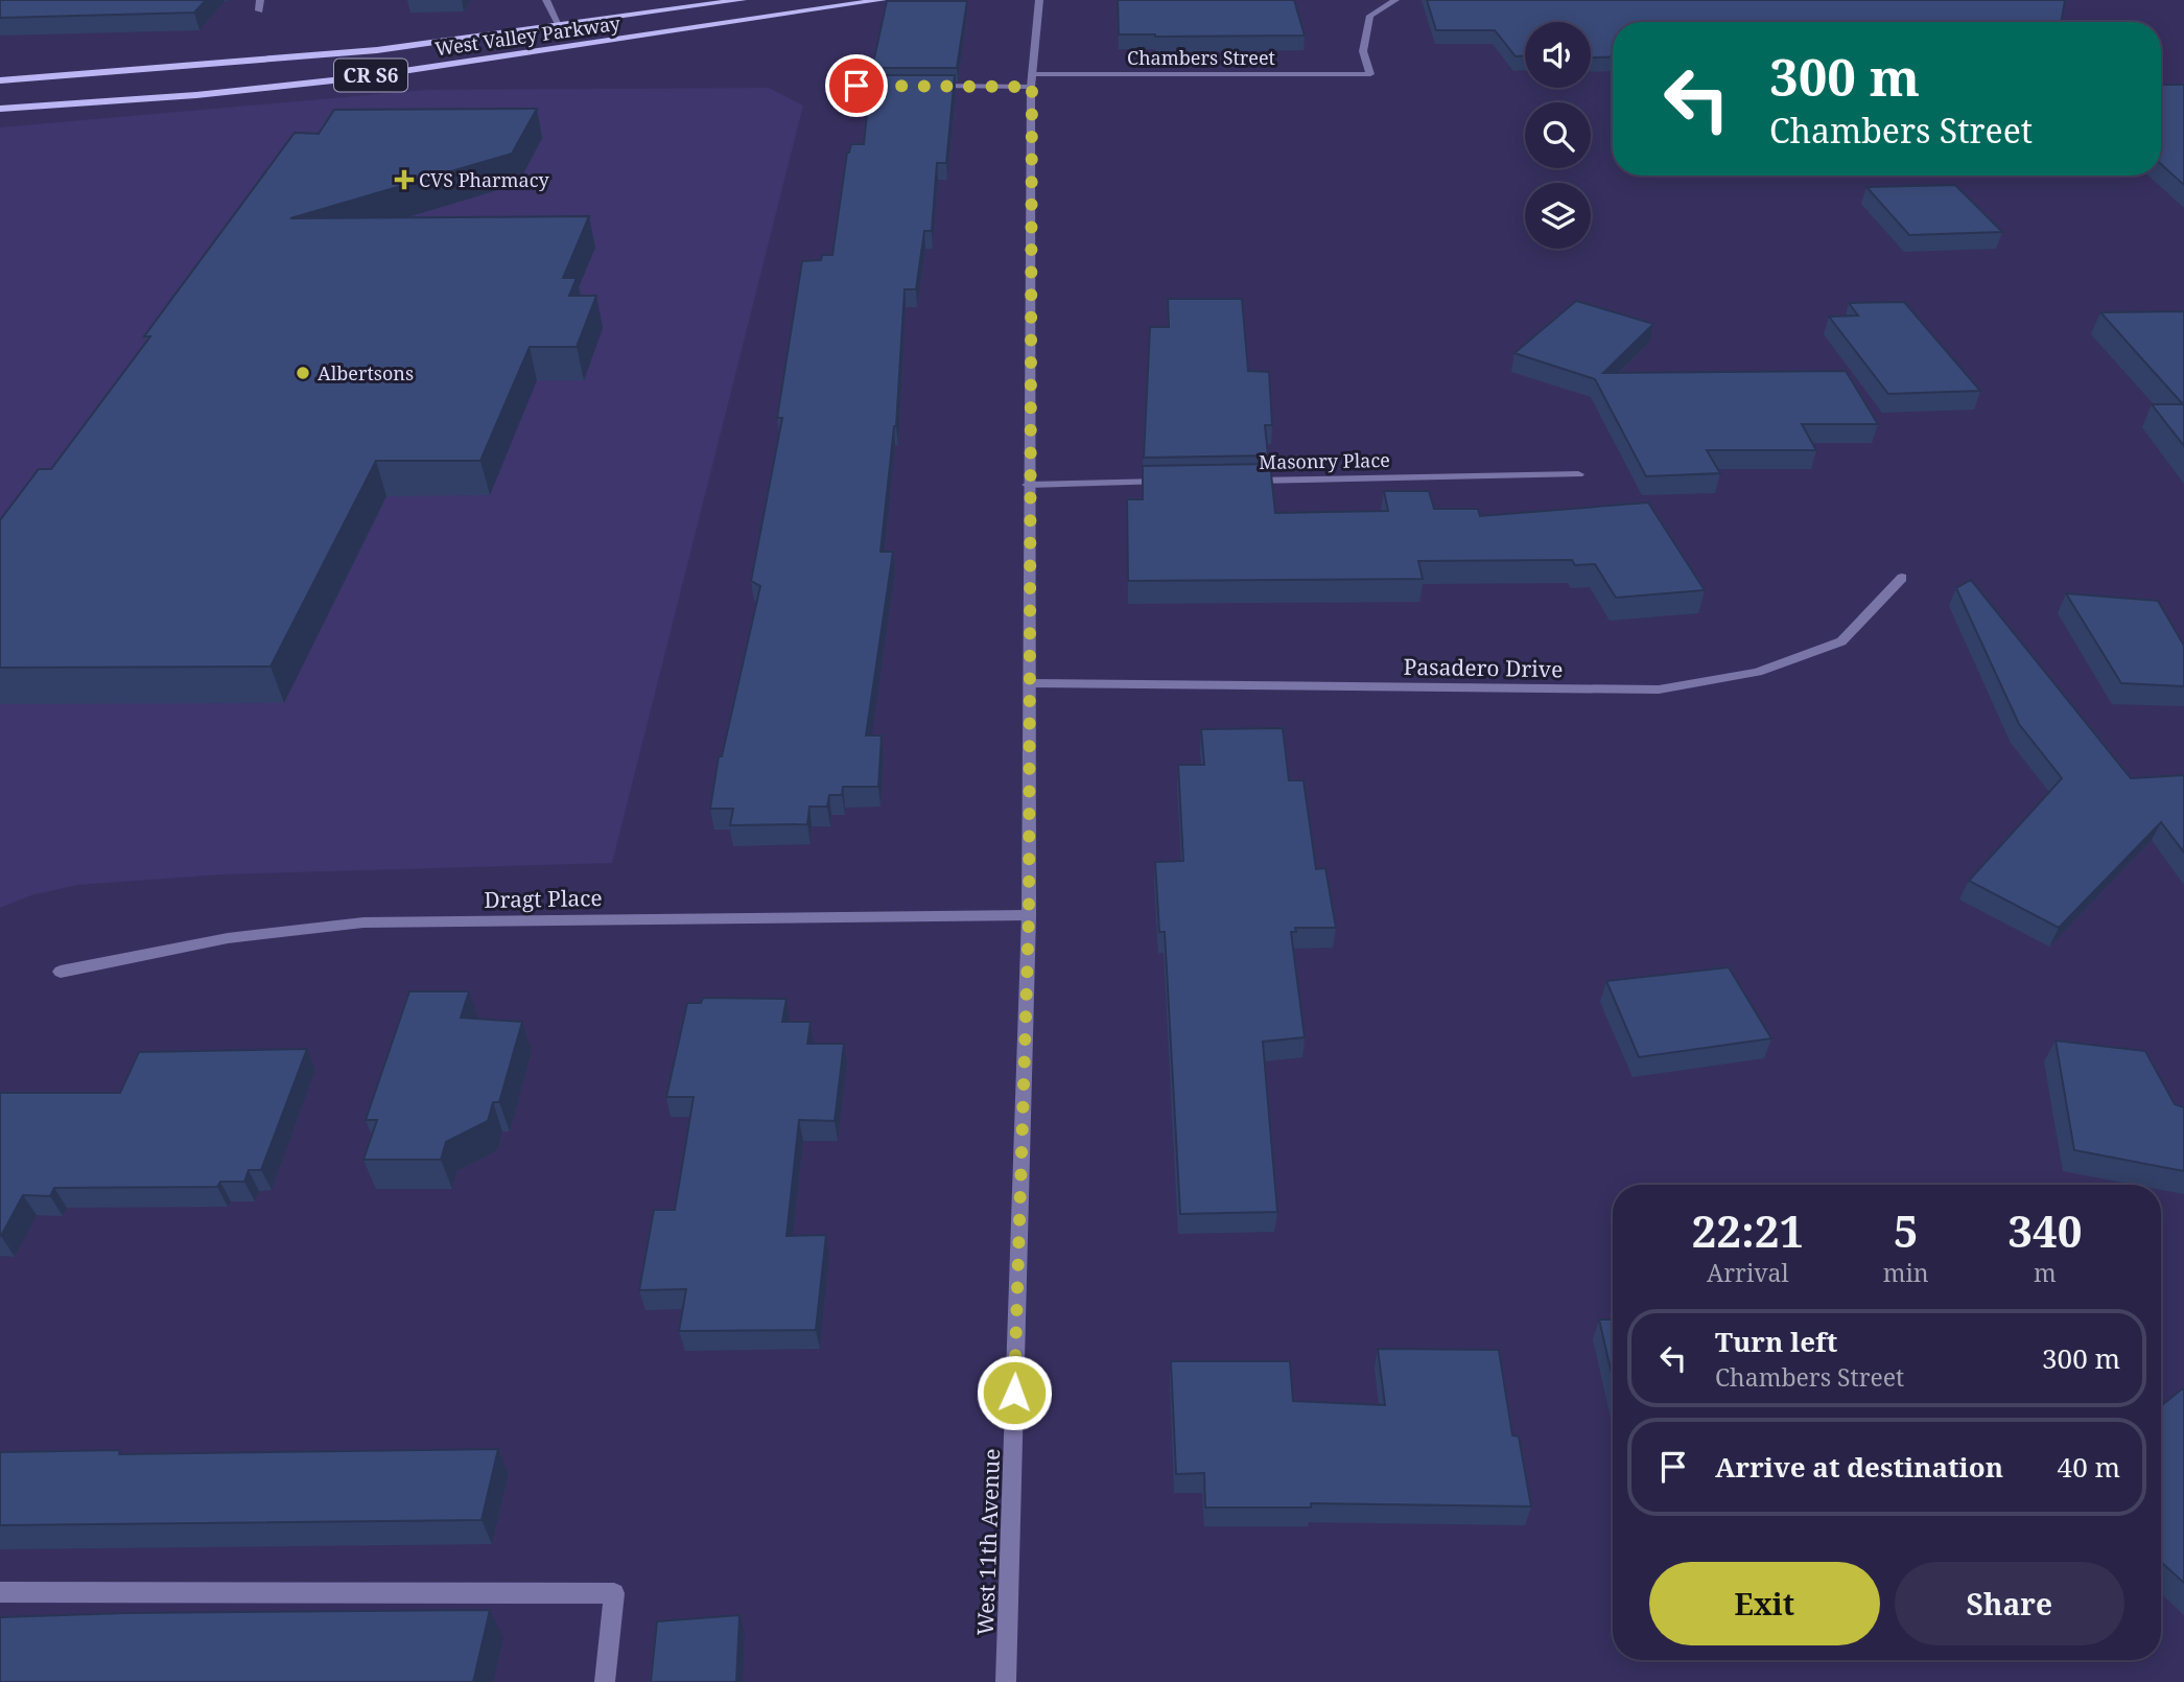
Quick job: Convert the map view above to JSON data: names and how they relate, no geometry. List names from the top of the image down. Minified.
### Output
{"streets":{"main road":["West Valley Parkway","CR S6"],"street":["Chambers Street","Masonry Place","Pasadero Drive","Dragt Place","West 11th Avenue"]},"crossings":[["Chambers Street","West 11th Avenue"],["Pasadero Drive","West 11th Avenue"],["Dragt Place","West 11th Avenue"]],"places":{"health":["CVS Pharmacy"],"other":["Albertsons"]},"page":{"turn":["300 m","Chambers Street"],"eta":["22:21","Arrival","5","min","340","m"],"list":[{"name":"Turn left","note":"Chambers Street","value":"300 m"},{"name":"Arrive at destination","value":"40 m"}],"buttons":["Exit","Share"]}}
